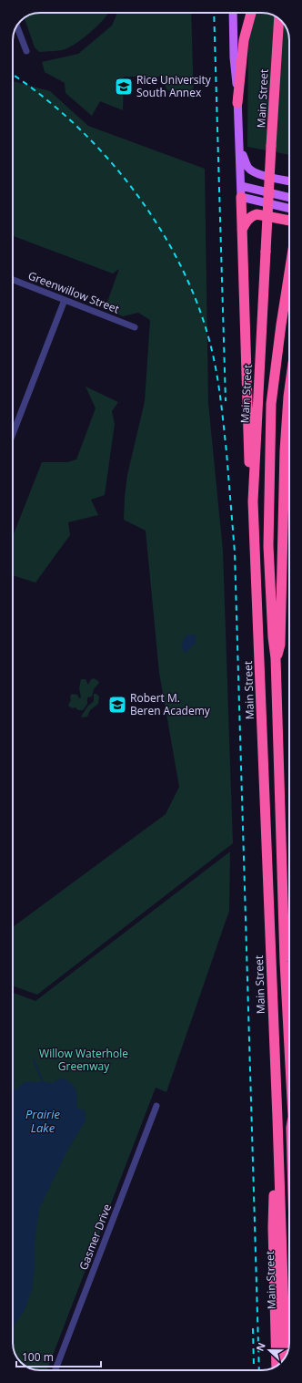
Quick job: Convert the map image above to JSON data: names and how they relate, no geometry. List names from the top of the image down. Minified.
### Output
{"streets":{"highway":["Main Street"],"street":["Greenwillow Street","Gasmer Drive"]},"water":["Prairie Lake"],"parks":["Willow Waterhole Greenway"],"places":{"school or university":["Rice University South Annex","Robert M. Beren Academy"]},"scale_bar":"100 m","north":"left"}
